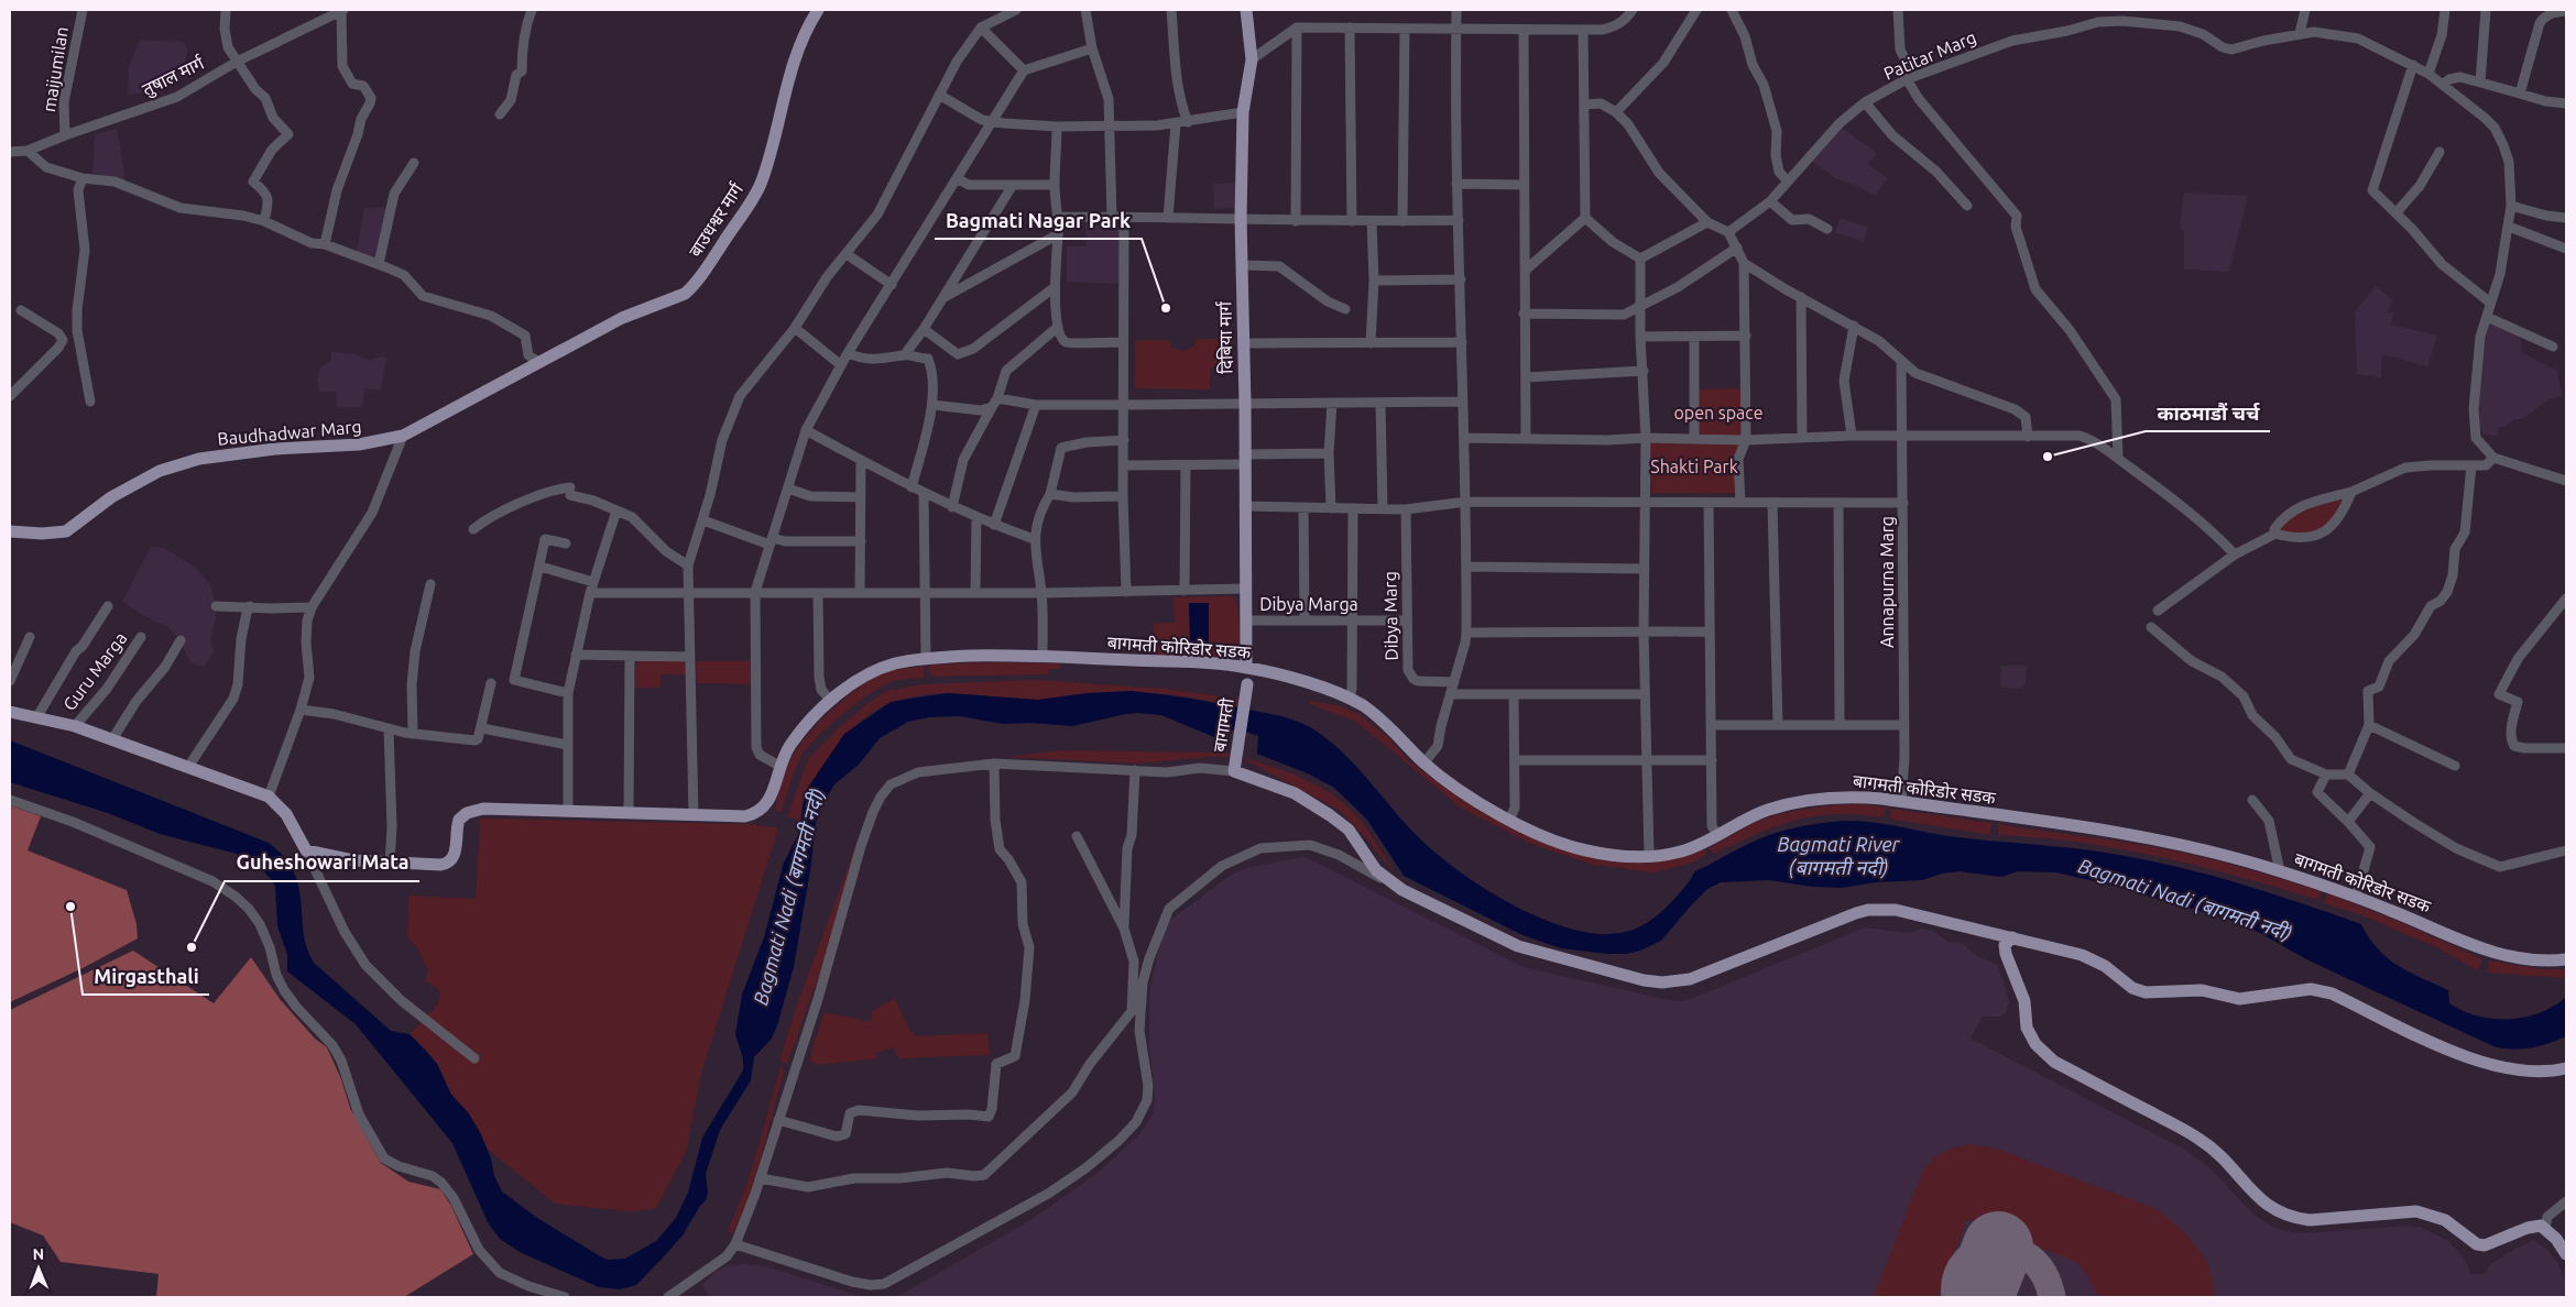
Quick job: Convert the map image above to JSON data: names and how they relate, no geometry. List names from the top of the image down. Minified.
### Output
{"streets":{"main road":["बाउधश्वर मार्ग","दिबिया मार्ग","Baudhadwar Marg","बागमती कोरिडोर सडक","बागामती"],"street":["Patitar Marg","maijumilan","तुषाल मार्ग","Annapurna Marg","Dibya Marga","Dibya Marg","Guru Marga"]},"crossings":[["maijumilan","तुषाल मार्ग"],["बाउधश्वर मार्ग","Baudhadwar Marg"],["दिबिया मार्ग","Dibya Marga"],["दिबिया मार्ग","बागमती कोरिडोर सडक"],["Annapurna Marg","बागमती कोरिडोर सडक"],["Dibya Marga","Dibya Marg"]],"water":["Bagmati River (बागमती नदी)","Bagmati Nadi (बागमती नदी)"],"parks":["open space","Shakti Park"],"places":["Bagmati Nagar Park","काठमाडौं चर्च","Mirgasthali","Guheshowari Mata"],"north":"top"}
